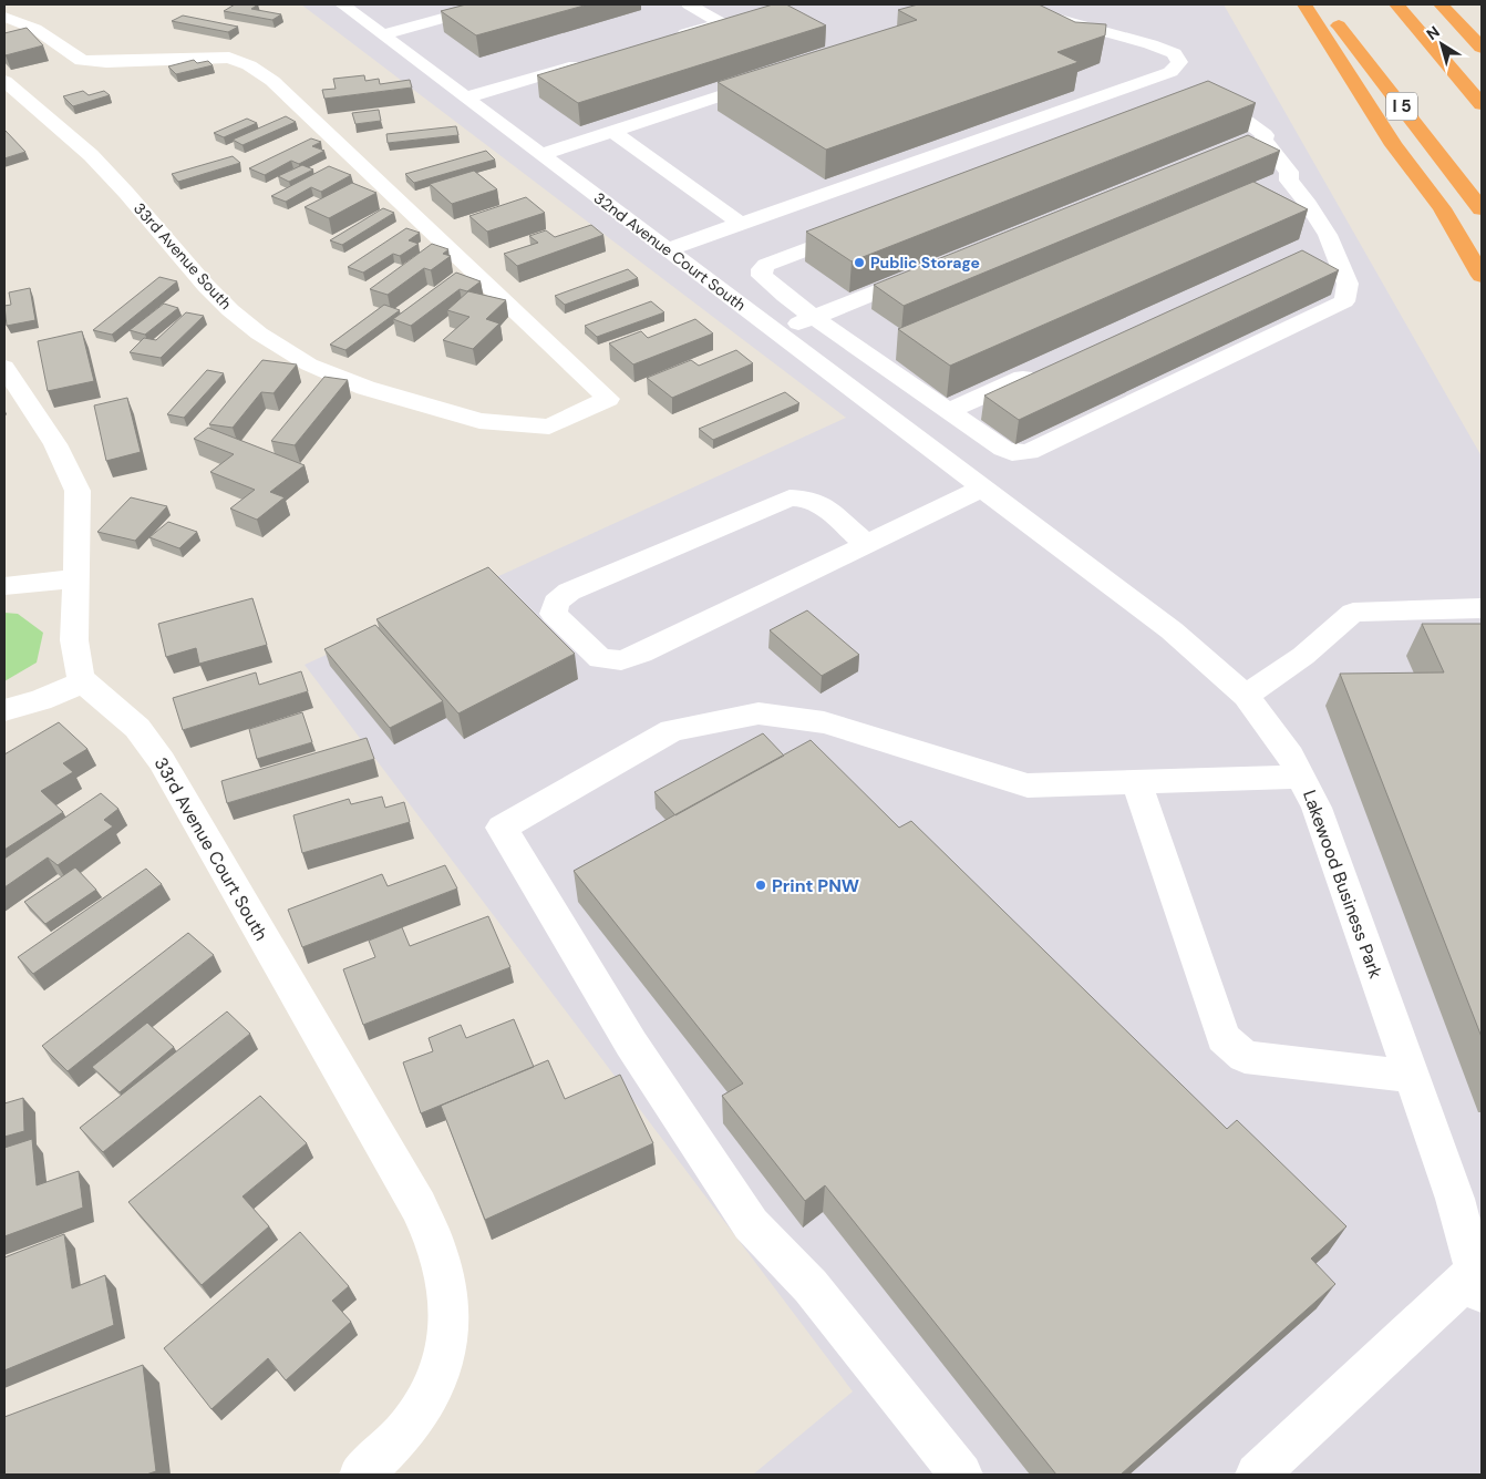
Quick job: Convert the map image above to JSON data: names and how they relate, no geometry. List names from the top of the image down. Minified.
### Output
{"streets":{"highway":["I 5"],"street":["32nd Avenue Court South","33rd Avenue South","33rd Avenue Court South","Lakewood Business Park"]},"crossings":[["32nd Avenue Court South","Lakewood Business Park"]],"places":["Public Storage","Print PNW"],"north":"top left"}
